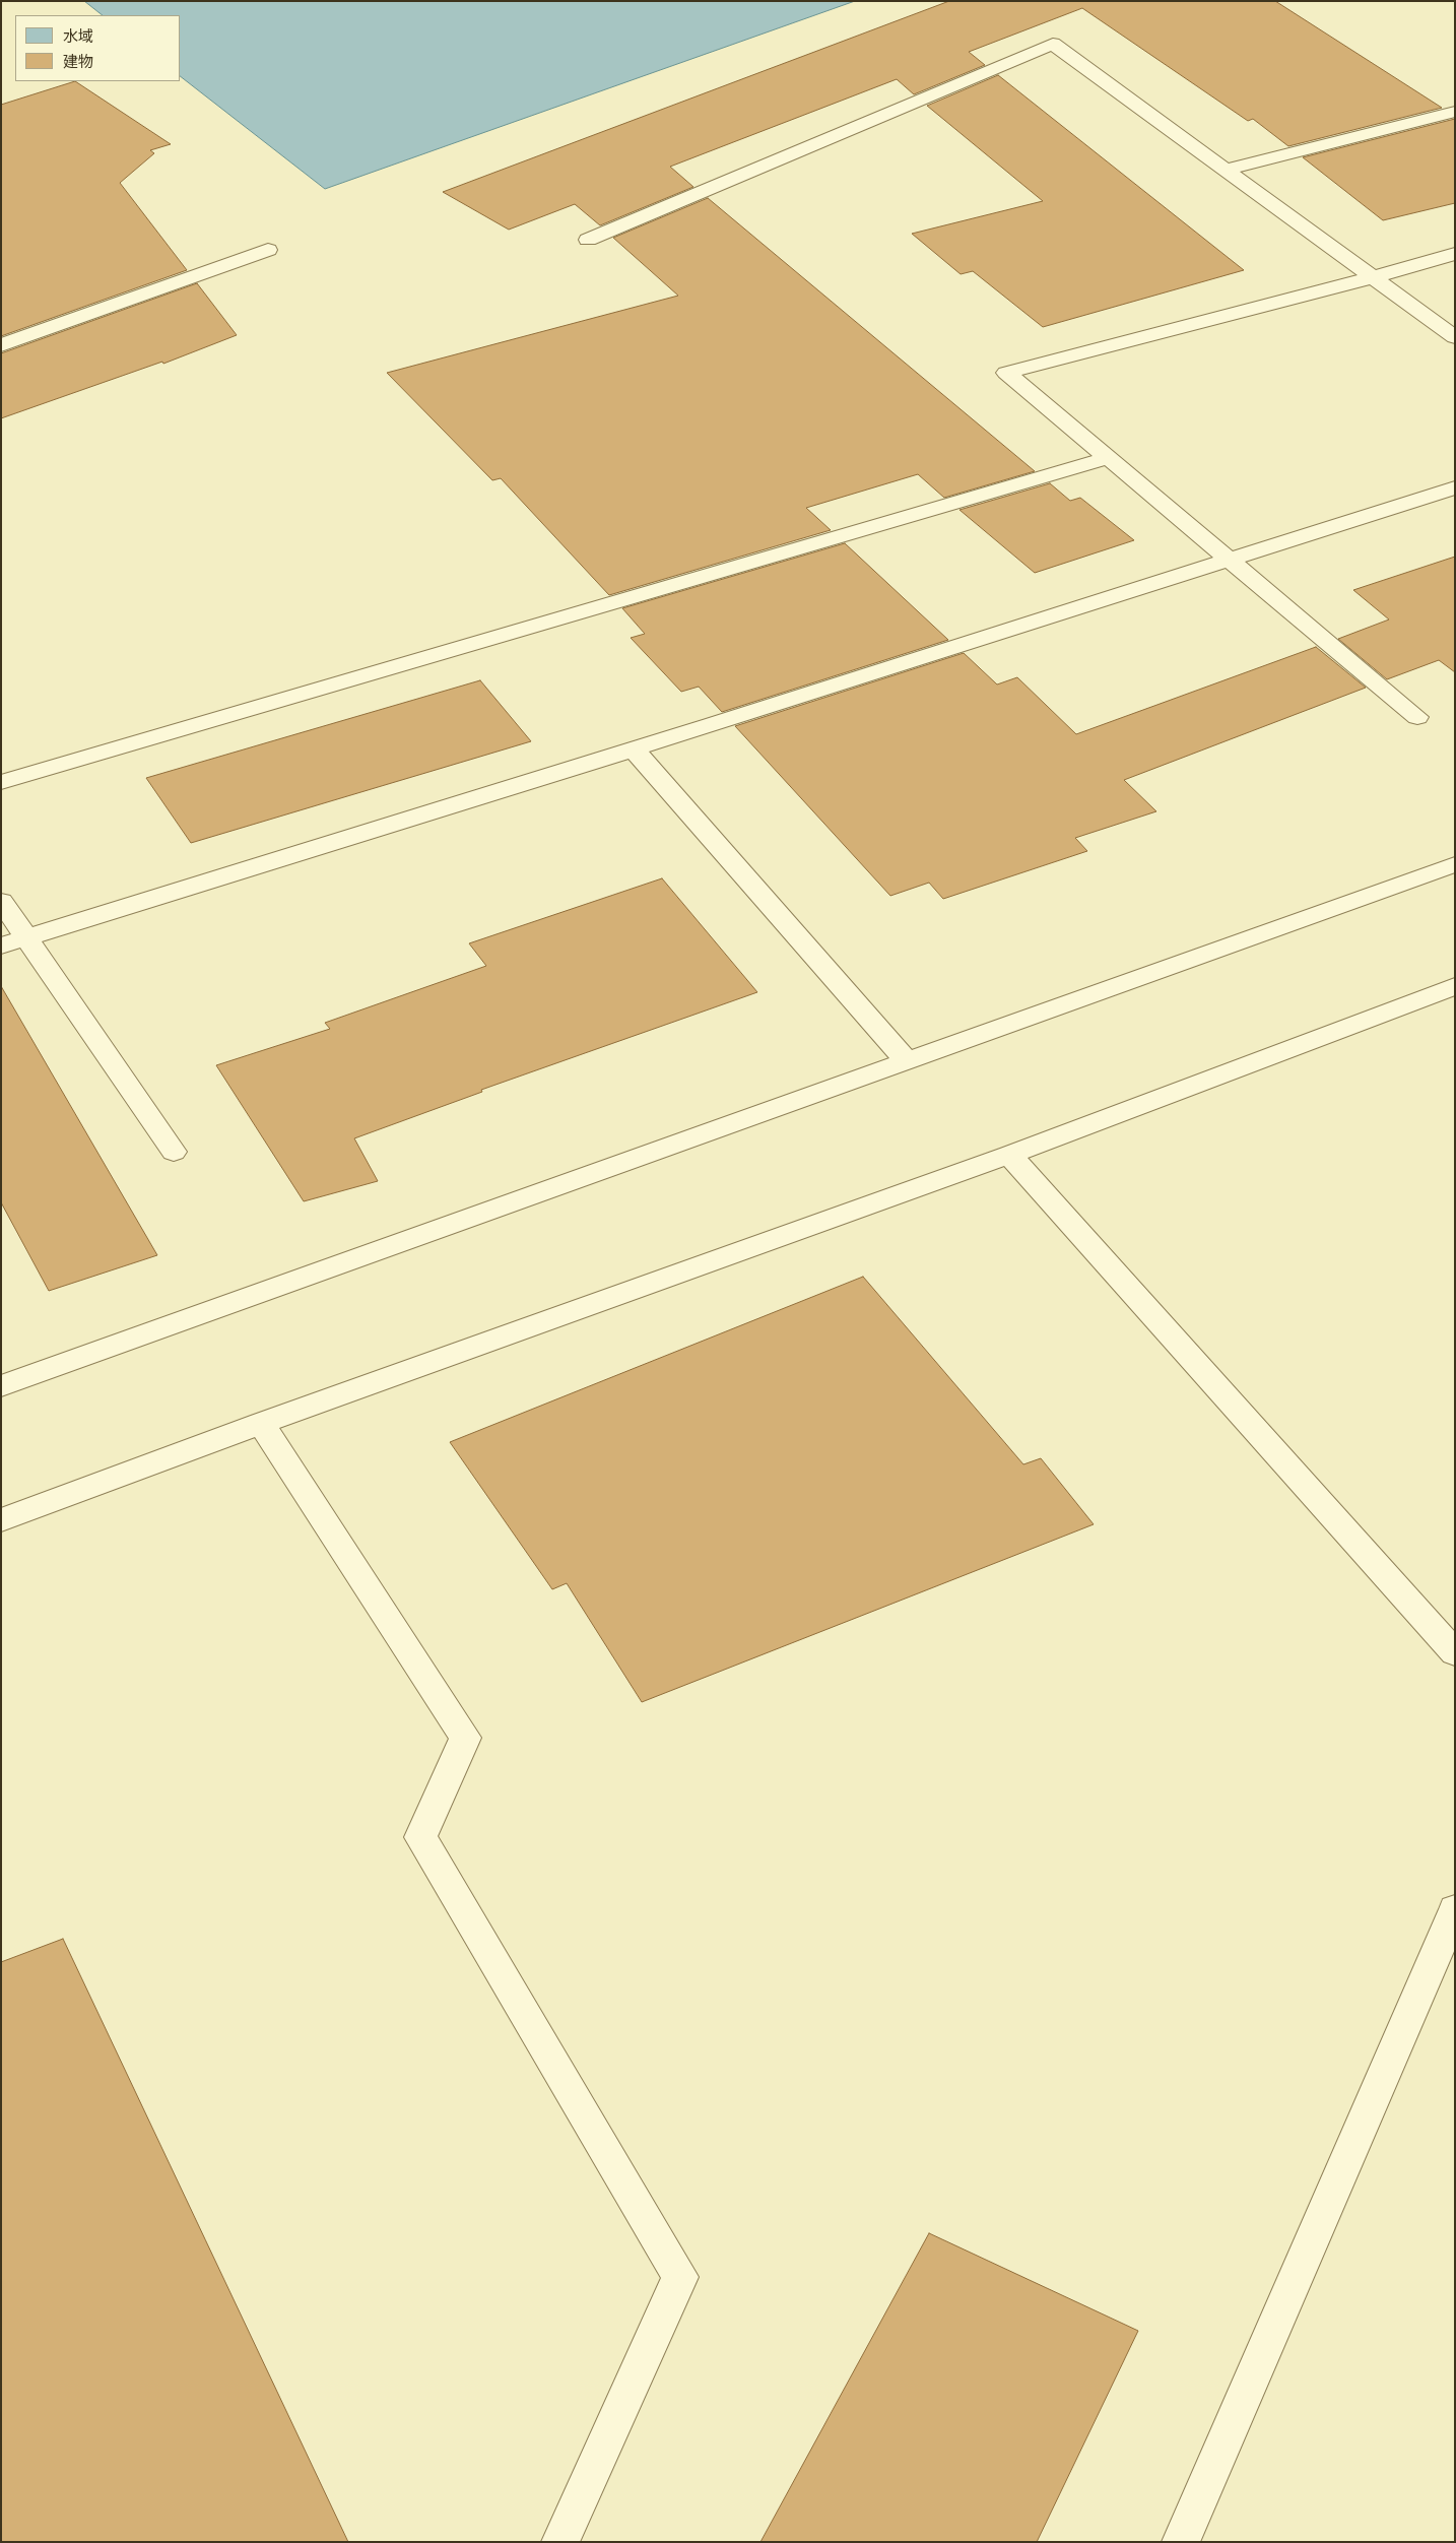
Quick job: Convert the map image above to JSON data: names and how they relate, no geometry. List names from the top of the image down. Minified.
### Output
{"legend":["水域","建物"]}
